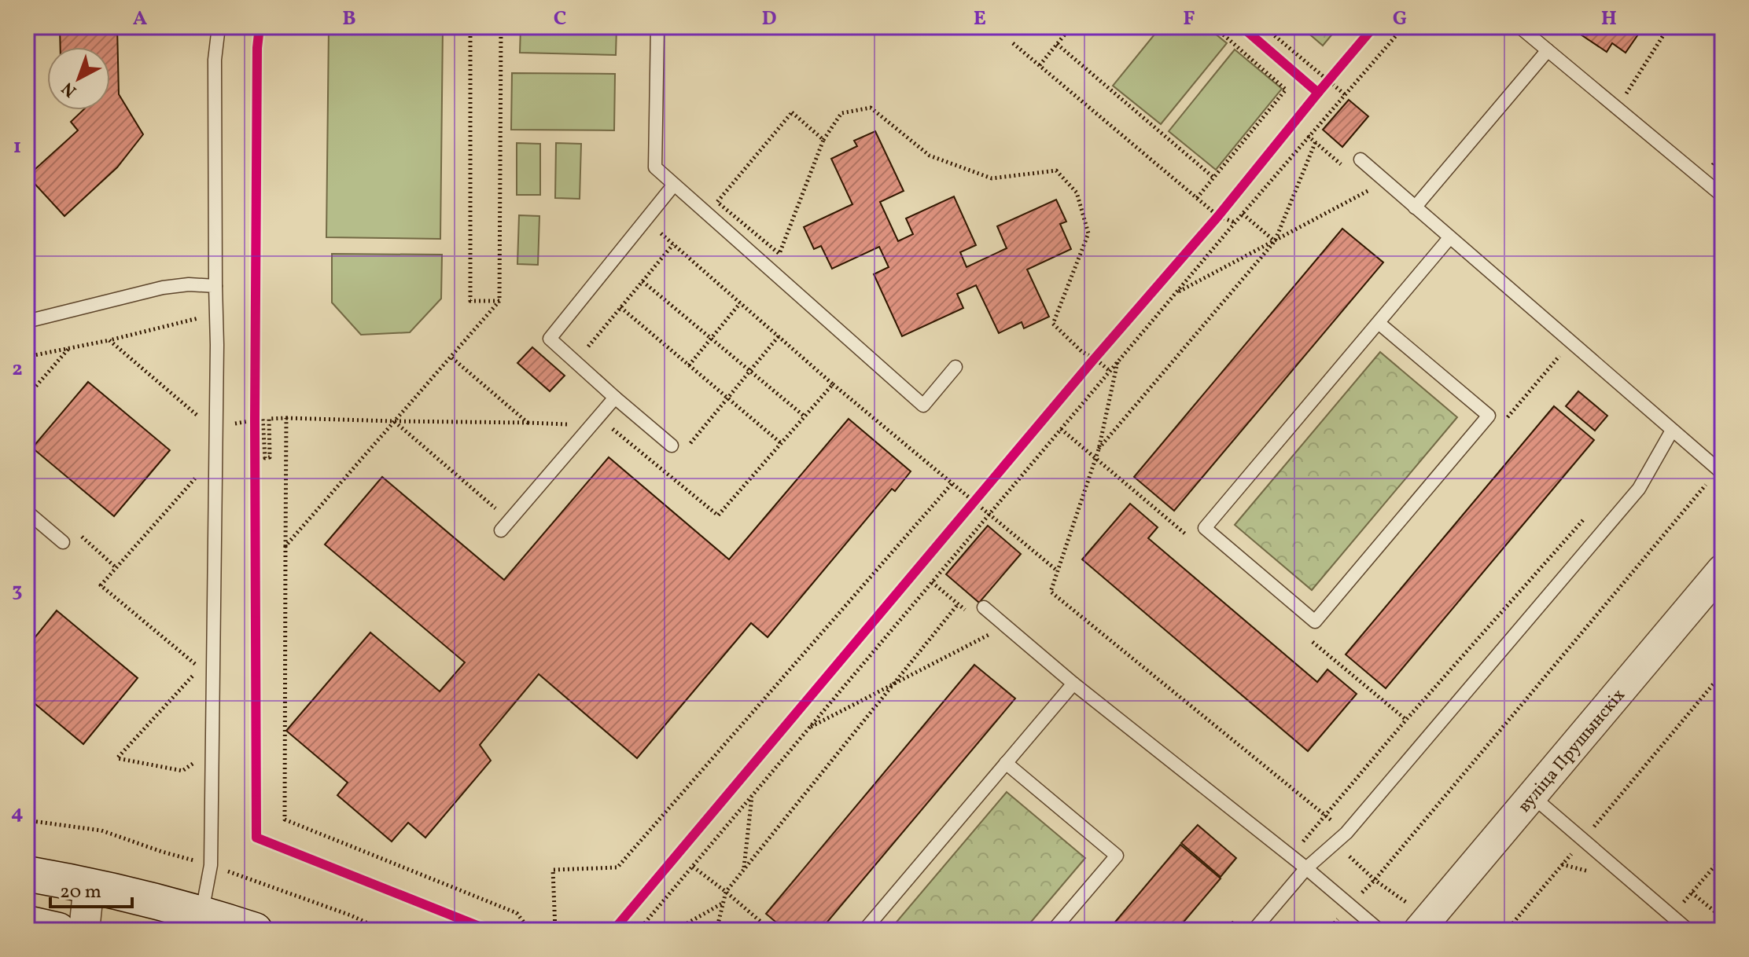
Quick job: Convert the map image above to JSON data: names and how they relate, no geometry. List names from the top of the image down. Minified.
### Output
{"streets":{"street":["вуліца Прушынскіх"]},"scale_bar":"20 m","north":"bottom left","grid":{"columns":["A","B","C","D","E","F","G","H"],"rows":["1","2","3","4"]}}
